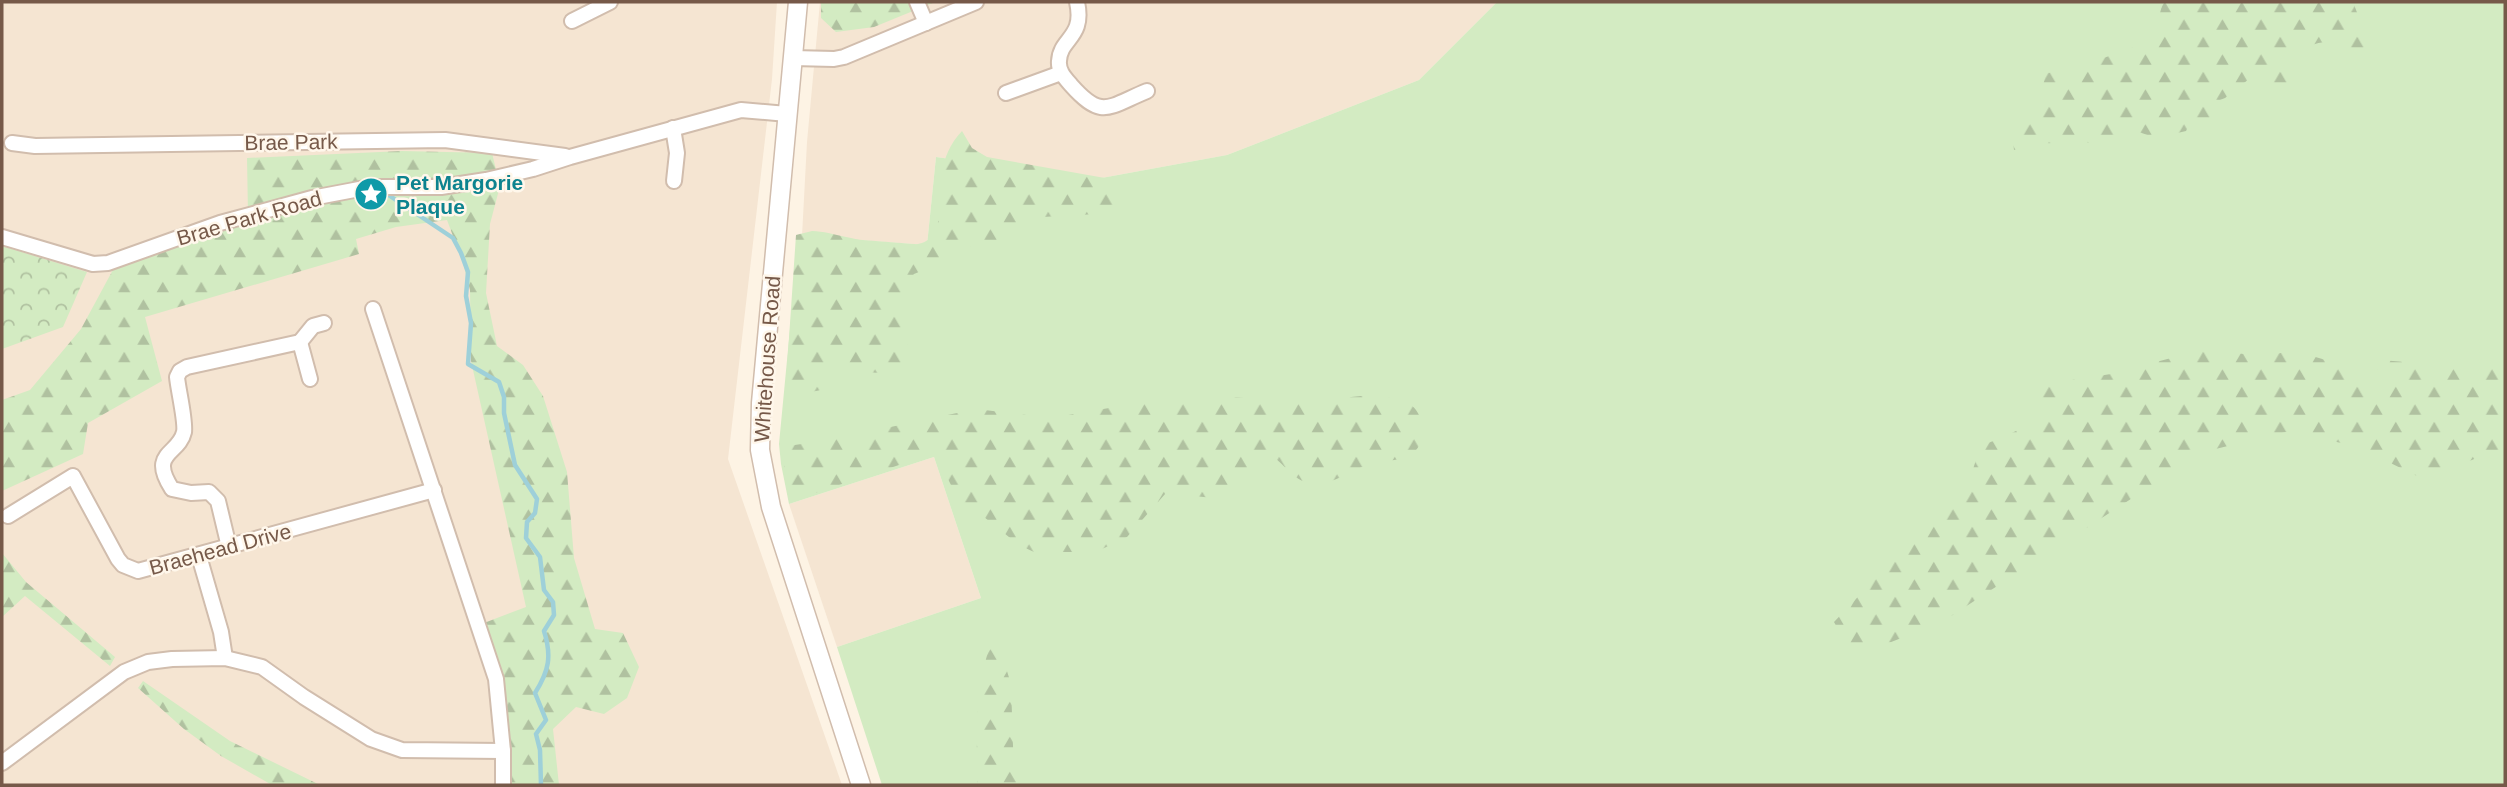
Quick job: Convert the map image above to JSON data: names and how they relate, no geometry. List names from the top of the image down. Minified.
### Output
{"streets":{"street":["Brae Park","Brae Park Road","Whitehouse Road","Braehead Drive"]},"crossings":[["Brae Park","Brae Park Road"],["Brae Park Road","Whitehouse Road"]],"places":{"place":["Pet Margorie Plaque"]}}
